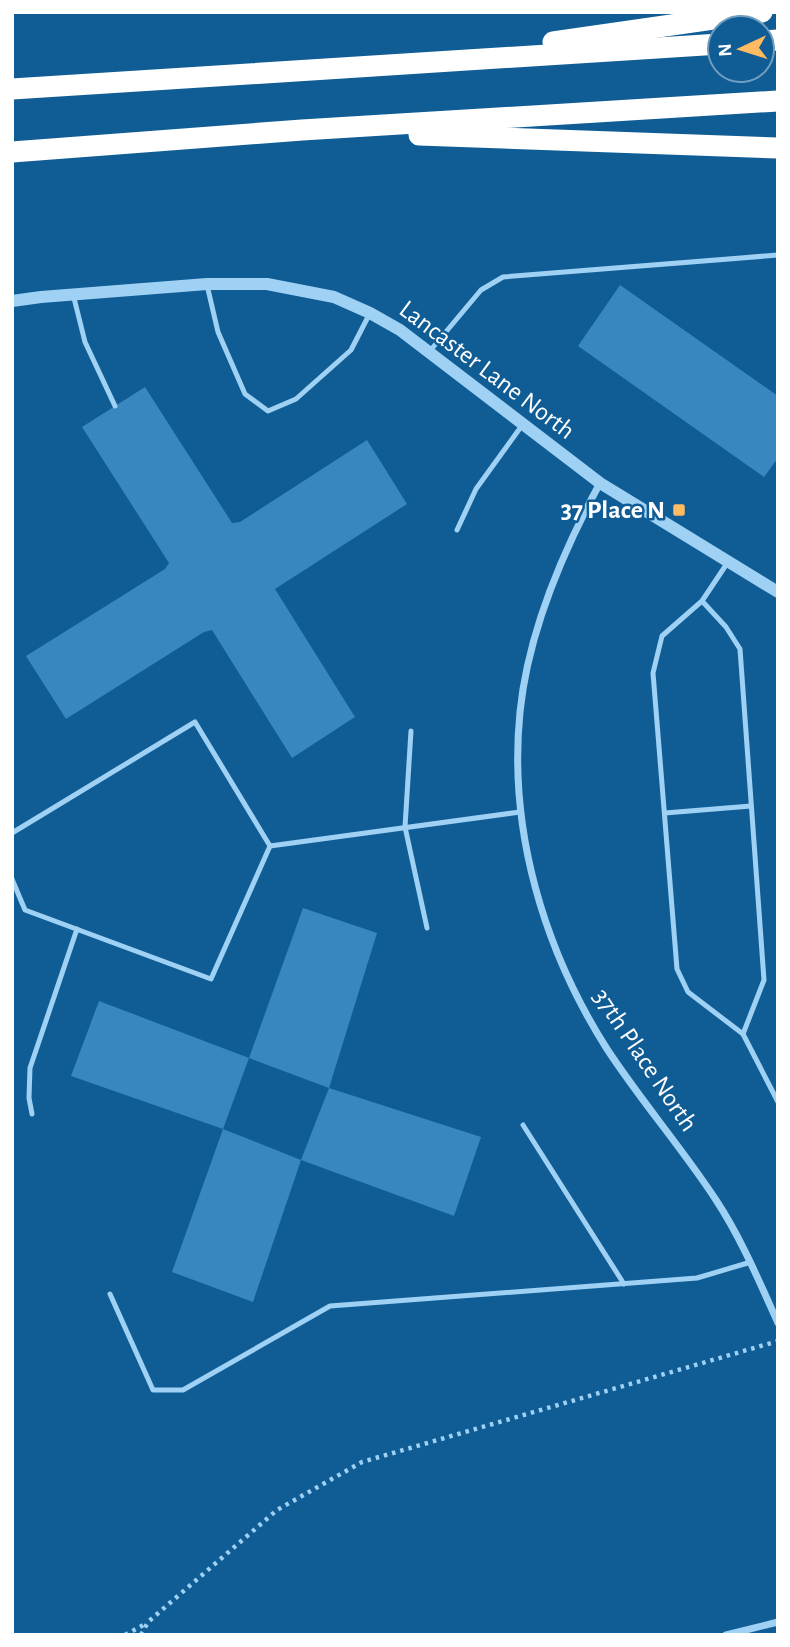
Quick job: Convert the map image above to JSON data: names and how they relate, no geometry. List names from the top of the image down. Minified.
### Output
{"streets":{"street":["Lancaster Lane North","37th Place North"]},"crossings":[["Lancaster Lane North","37th Place North"]],"places":{"transit":["37 Place N"]},"north":"left"}
